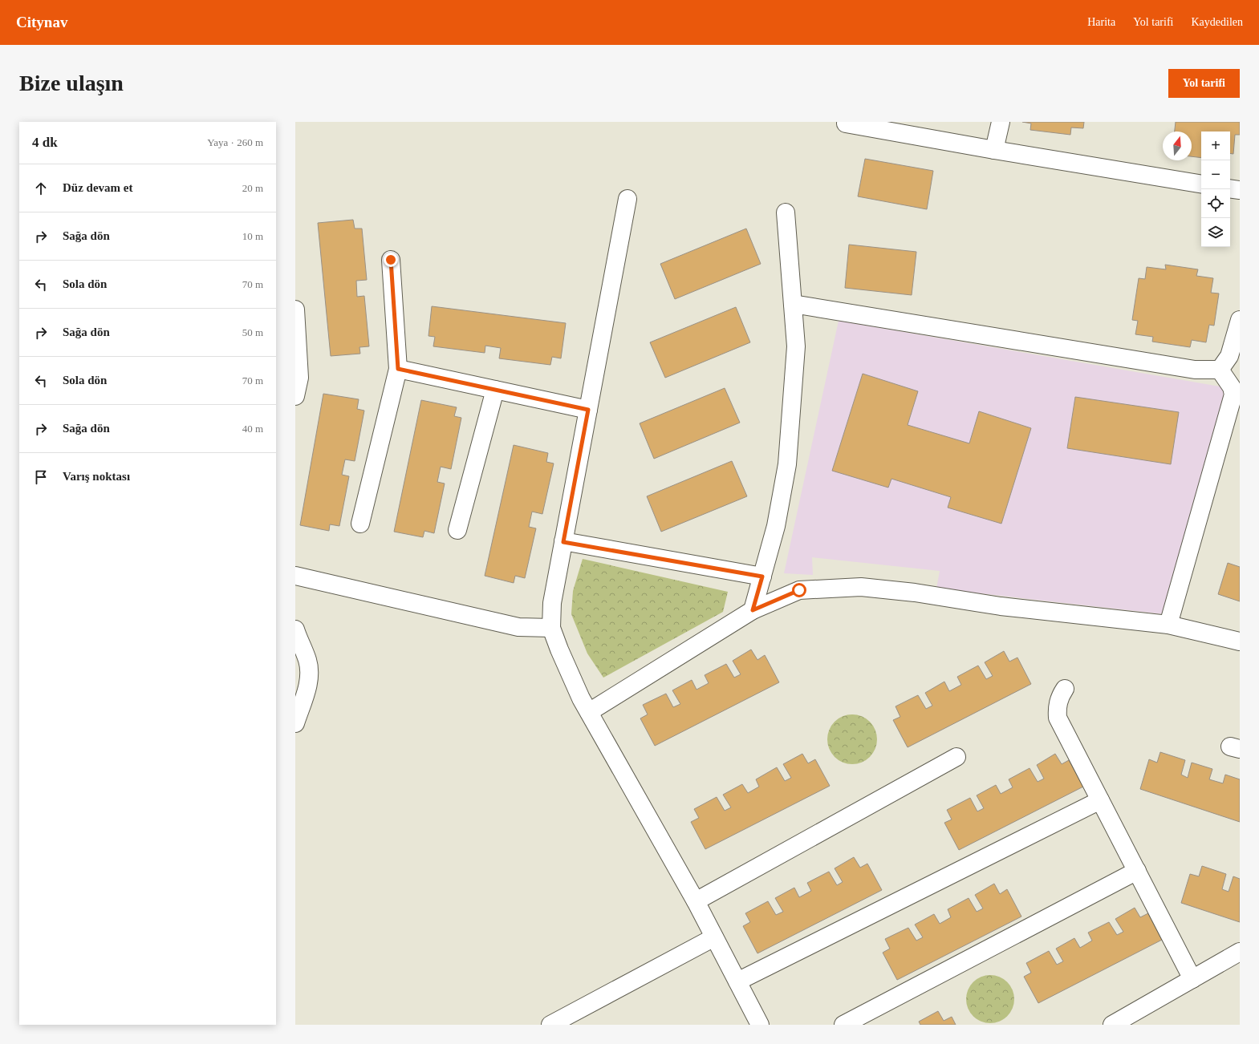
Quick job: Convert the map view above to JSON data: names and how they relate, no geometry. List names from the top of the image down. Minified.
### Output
{"north":"top","page":{"header":"Citynav","nav":["Harita","Yol tarifi","Kaydedilen"],"buttons":"Yol tarifi","title":"Bize ulaşın","heading":["4 dk","Yaya · 260 m"],"map_buttons":["+","−"],"list":[["Düz devam et","20 m"],["Sağa dön","10 m"],["Sola dön","70 m"],["Sağa dön","50 m"],["Sola dön","70 m"],["Sağa dön","40 m"],"Varış noktası"]}}
